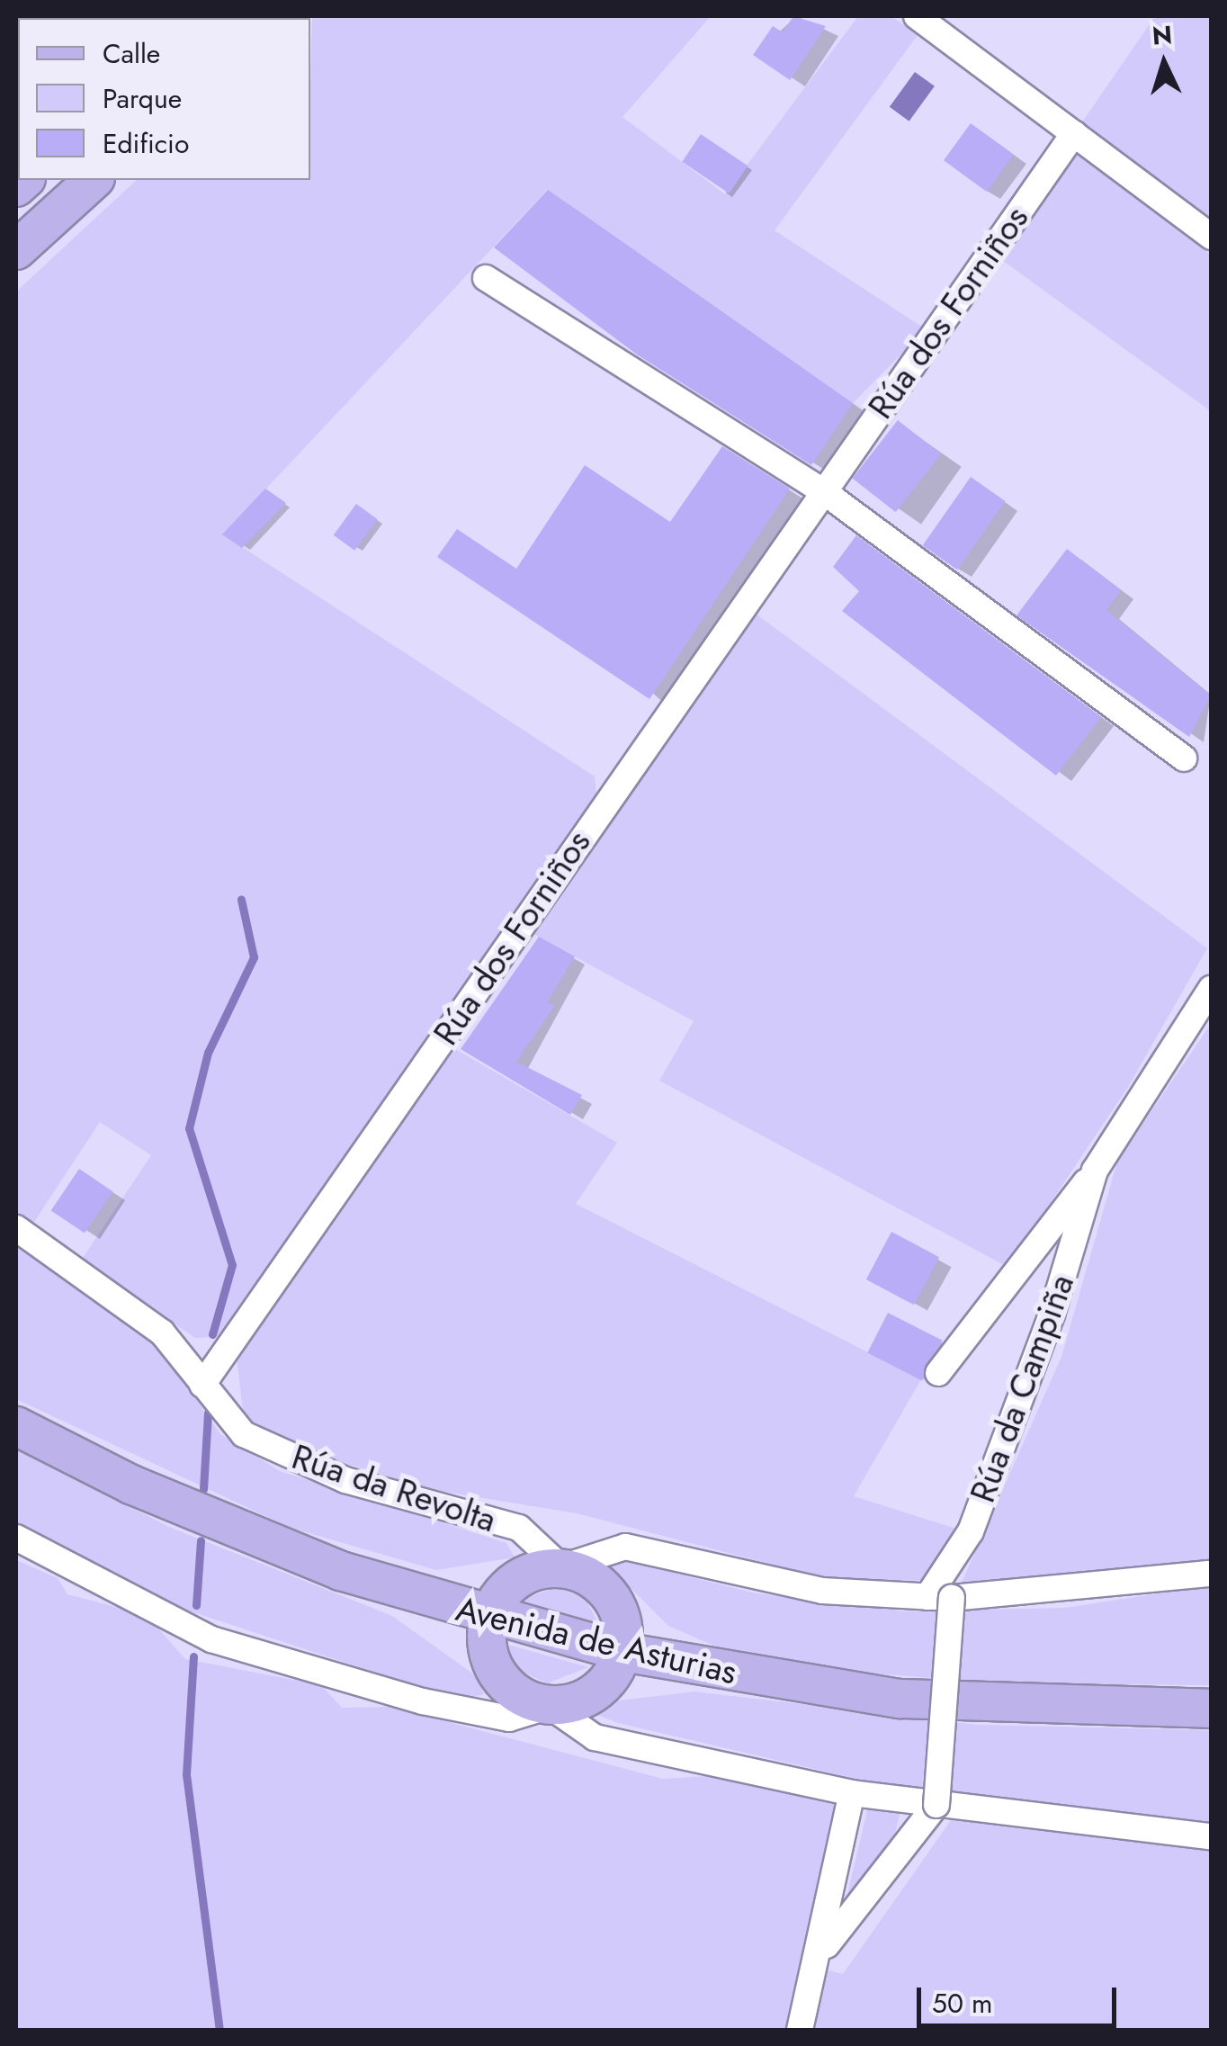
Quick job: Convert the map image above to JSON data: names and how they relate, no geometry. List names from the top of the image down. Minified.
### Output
{"streets":{"main road":["Avenida de Asturias"],"street":["Rúa dos Forniños","Rúa da Campiña","Rúa da Revolta"]},"crossings":[["Rúa dos Forniños","Rúa da Revolta"]],"legend":["Calle","Parque","Edificio"],"scale_bar":"50 m","north":"top"}
